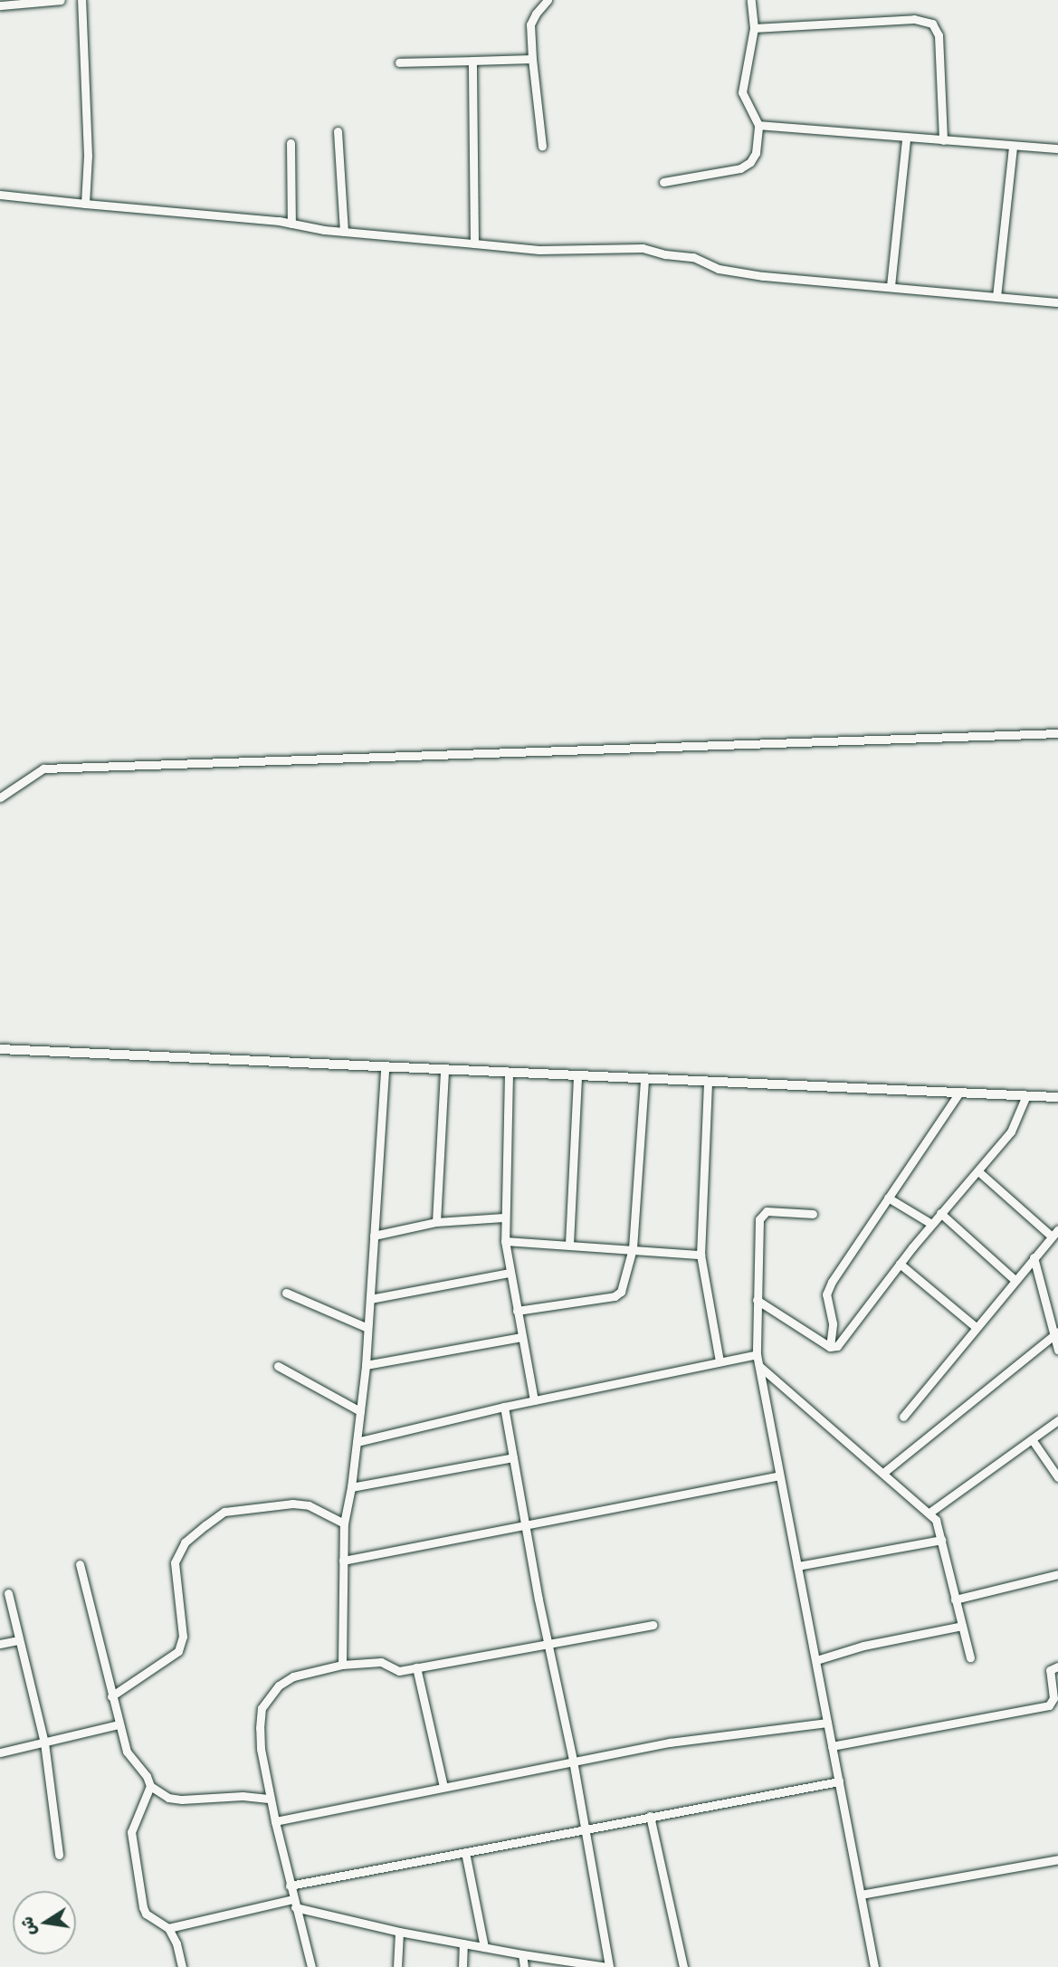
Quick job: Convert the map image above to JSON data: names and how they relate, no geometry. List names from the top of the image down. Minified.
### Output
{"north":"left"}
